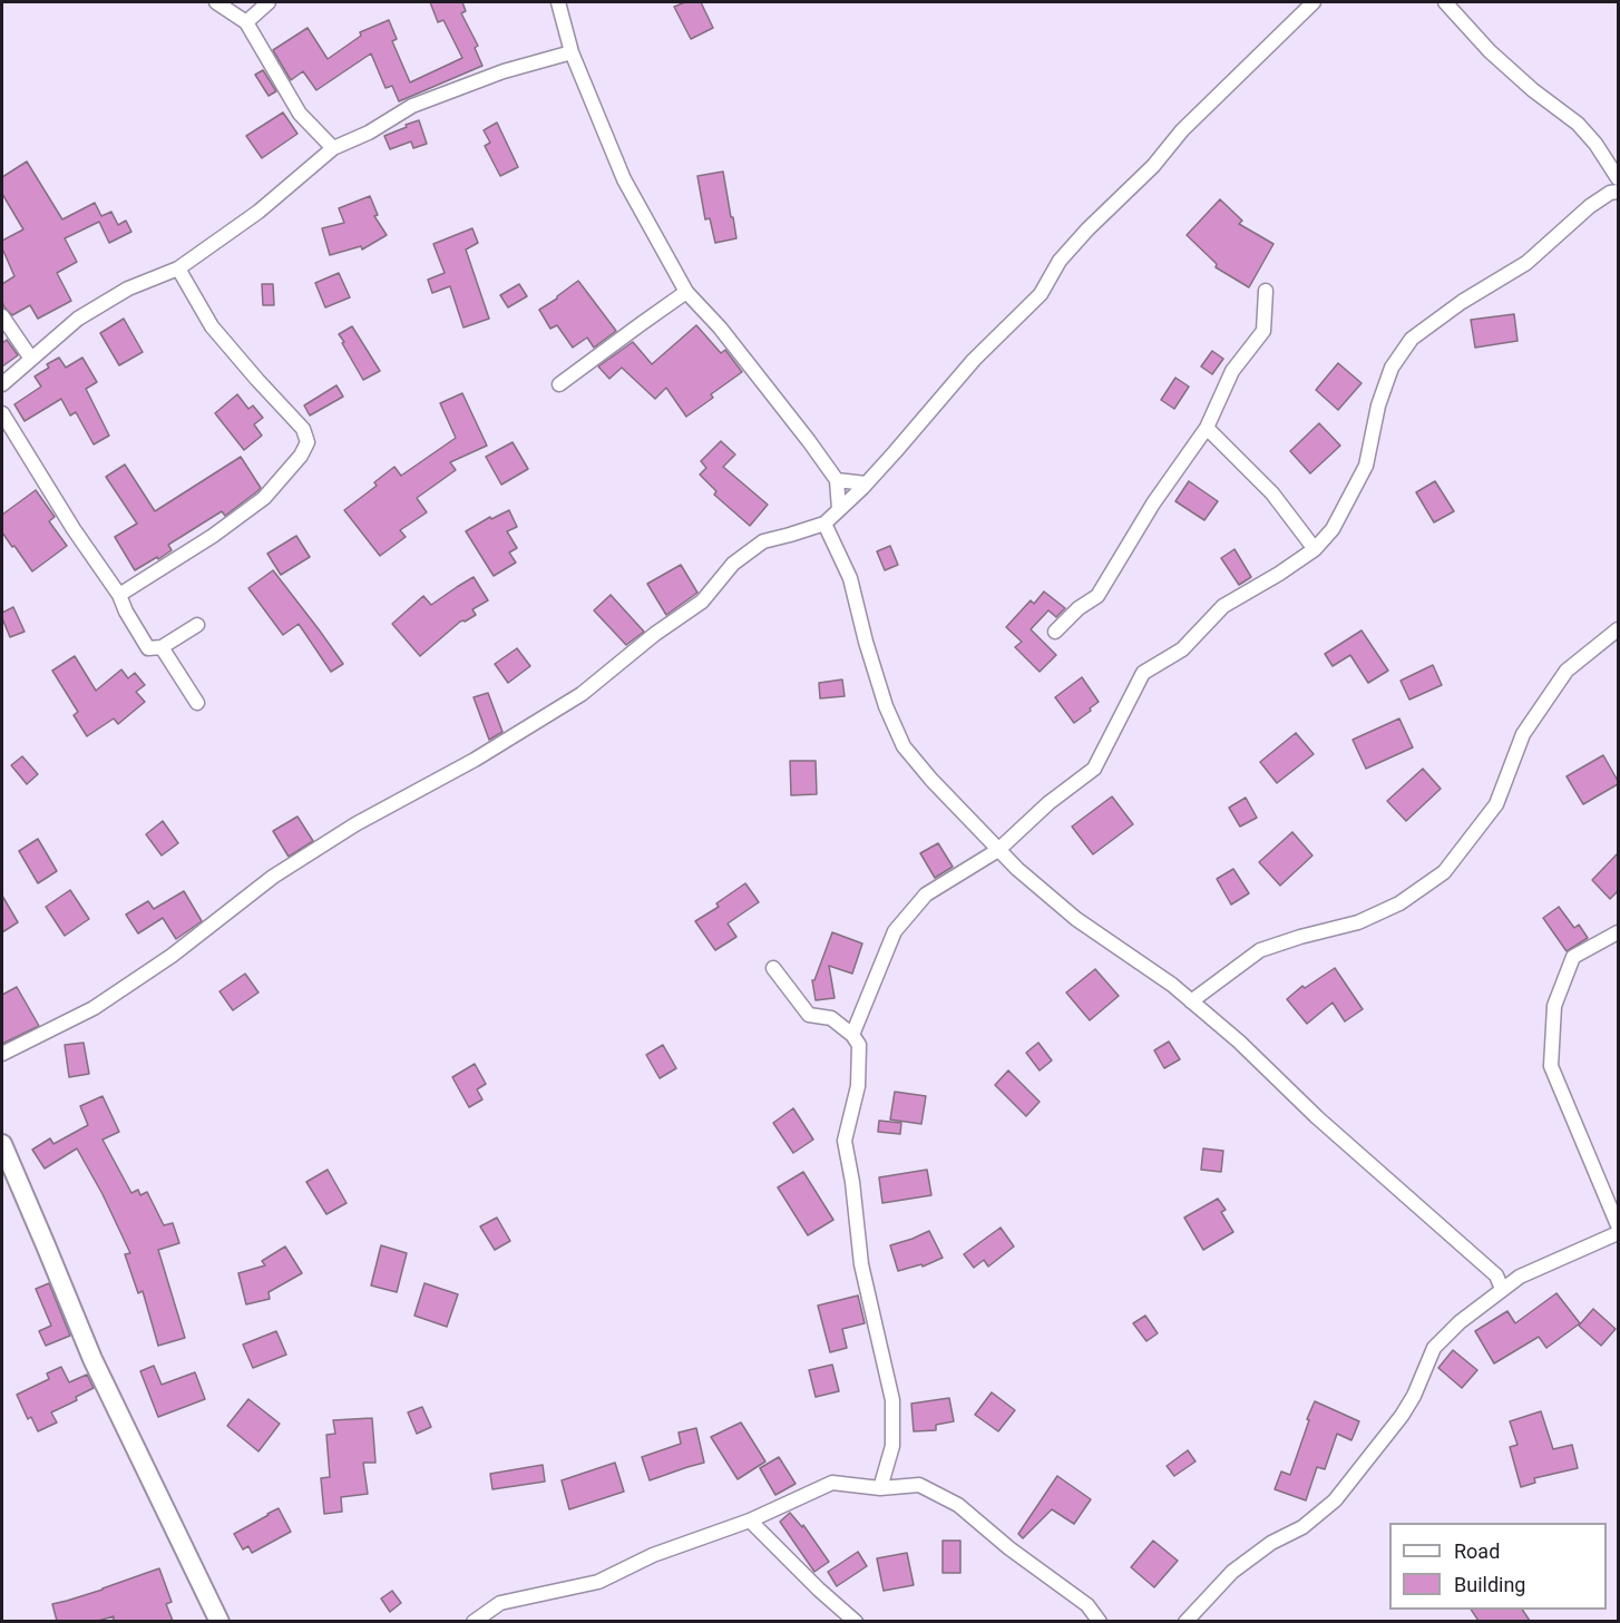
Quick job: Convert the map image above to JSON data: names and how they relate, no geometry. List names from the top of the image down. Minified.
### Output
{"legend":["Road","Building"]}
